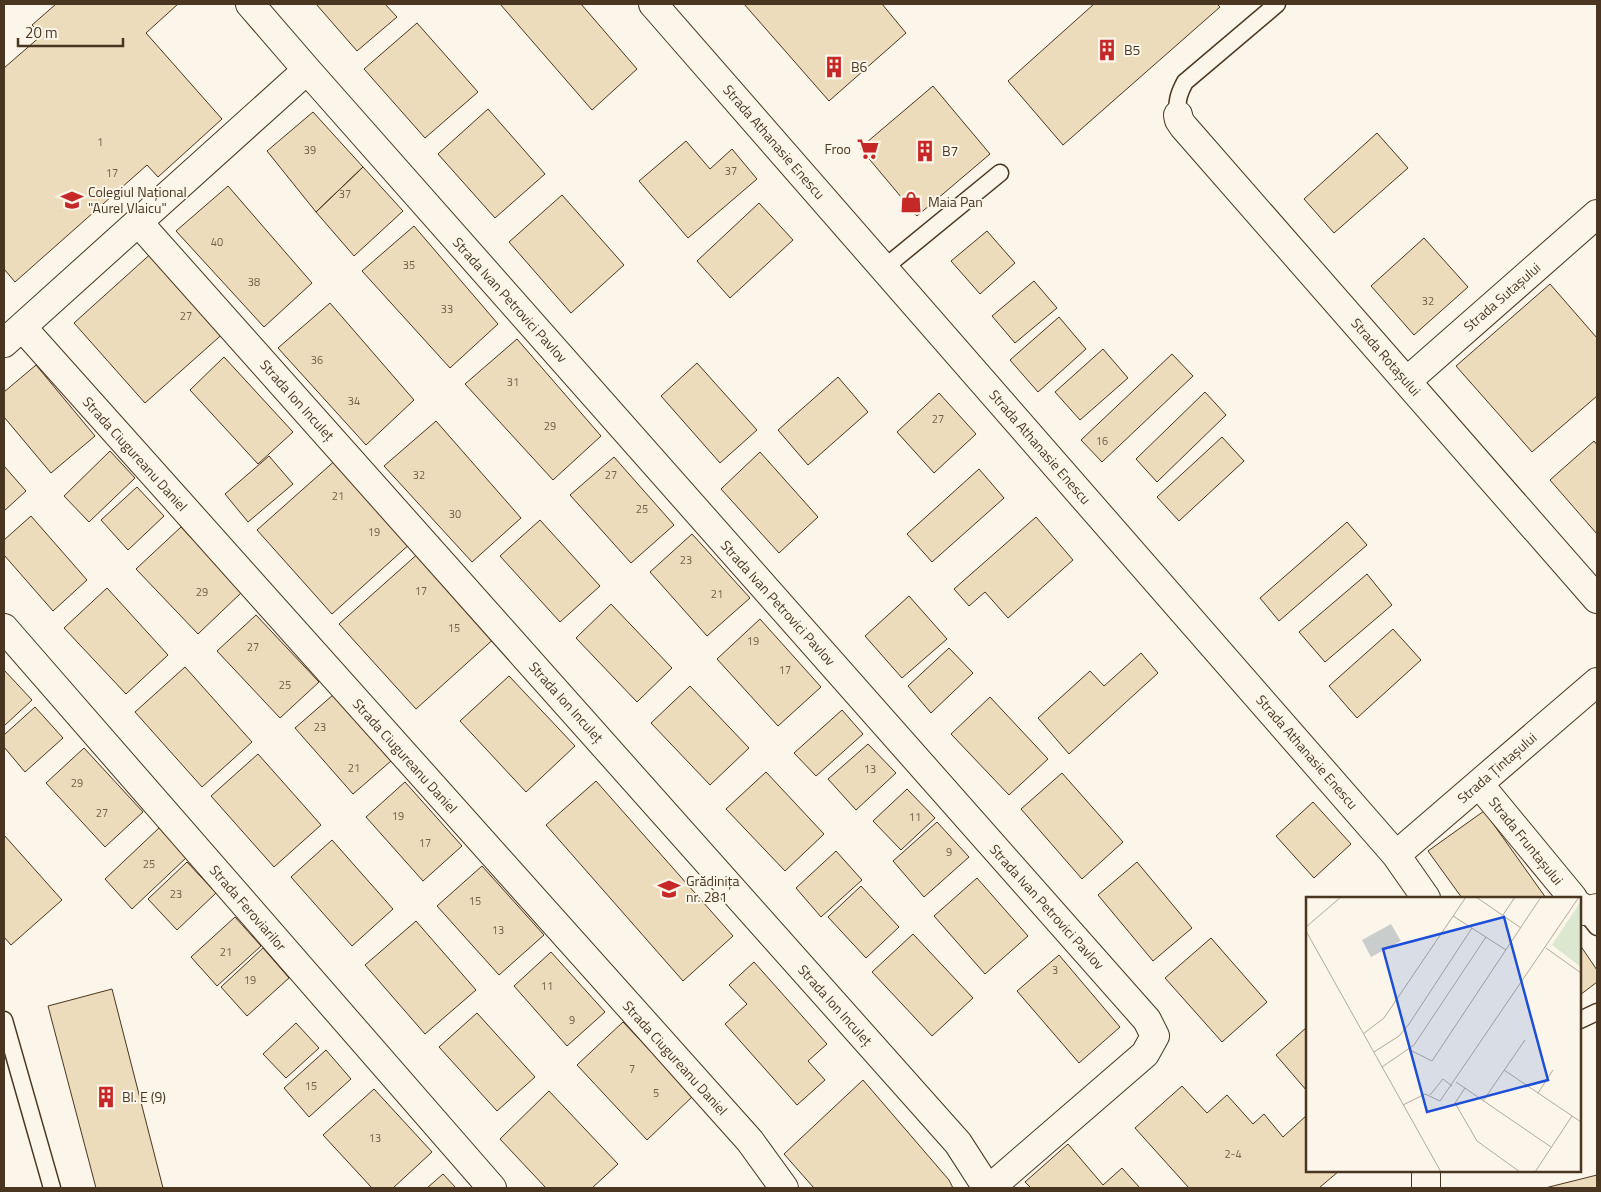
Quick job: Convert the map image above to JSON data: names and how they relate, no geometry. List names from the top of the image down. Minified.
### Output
{"streets":{"street":["Strada Athanasie Enescu","Strada Sutașului","Strada Ivan Petrovici Pavlov","Strada Rotașului","Strada Ion Inculeț","Strada Ciugureanu Daniel","Strada Țintașului","Strada Fruntașului","Strada Feroviarilor"]},"crossings":[["Strada Athanasie Enescu","Strada Țintașului"],["Strada Sutașului","Strada Rotașului"],["Strada Țintașului","Strada Fruntașului"]],"places":{"building":["B5","B6","B7","Bl. E (9)"],"supermarket":["Froo"],"school or university":["Colegiul Național \"Aurel Vlaicu\"","Grădinița nr. 281"],"shop":["Maia Pan"]},"house_numbers":["1","39","37","17","37","40","35","38","32","33","27","36","31","34","27","29","16","32","27","21","25","30","19","23","17","29","21","15","19","27","17","25","23","21","13","29","27","19","11","17","9","25","23","15","13","21","3","19","11","9","7","15","5","13","2-4"],"scale_bar":"20 m"}
